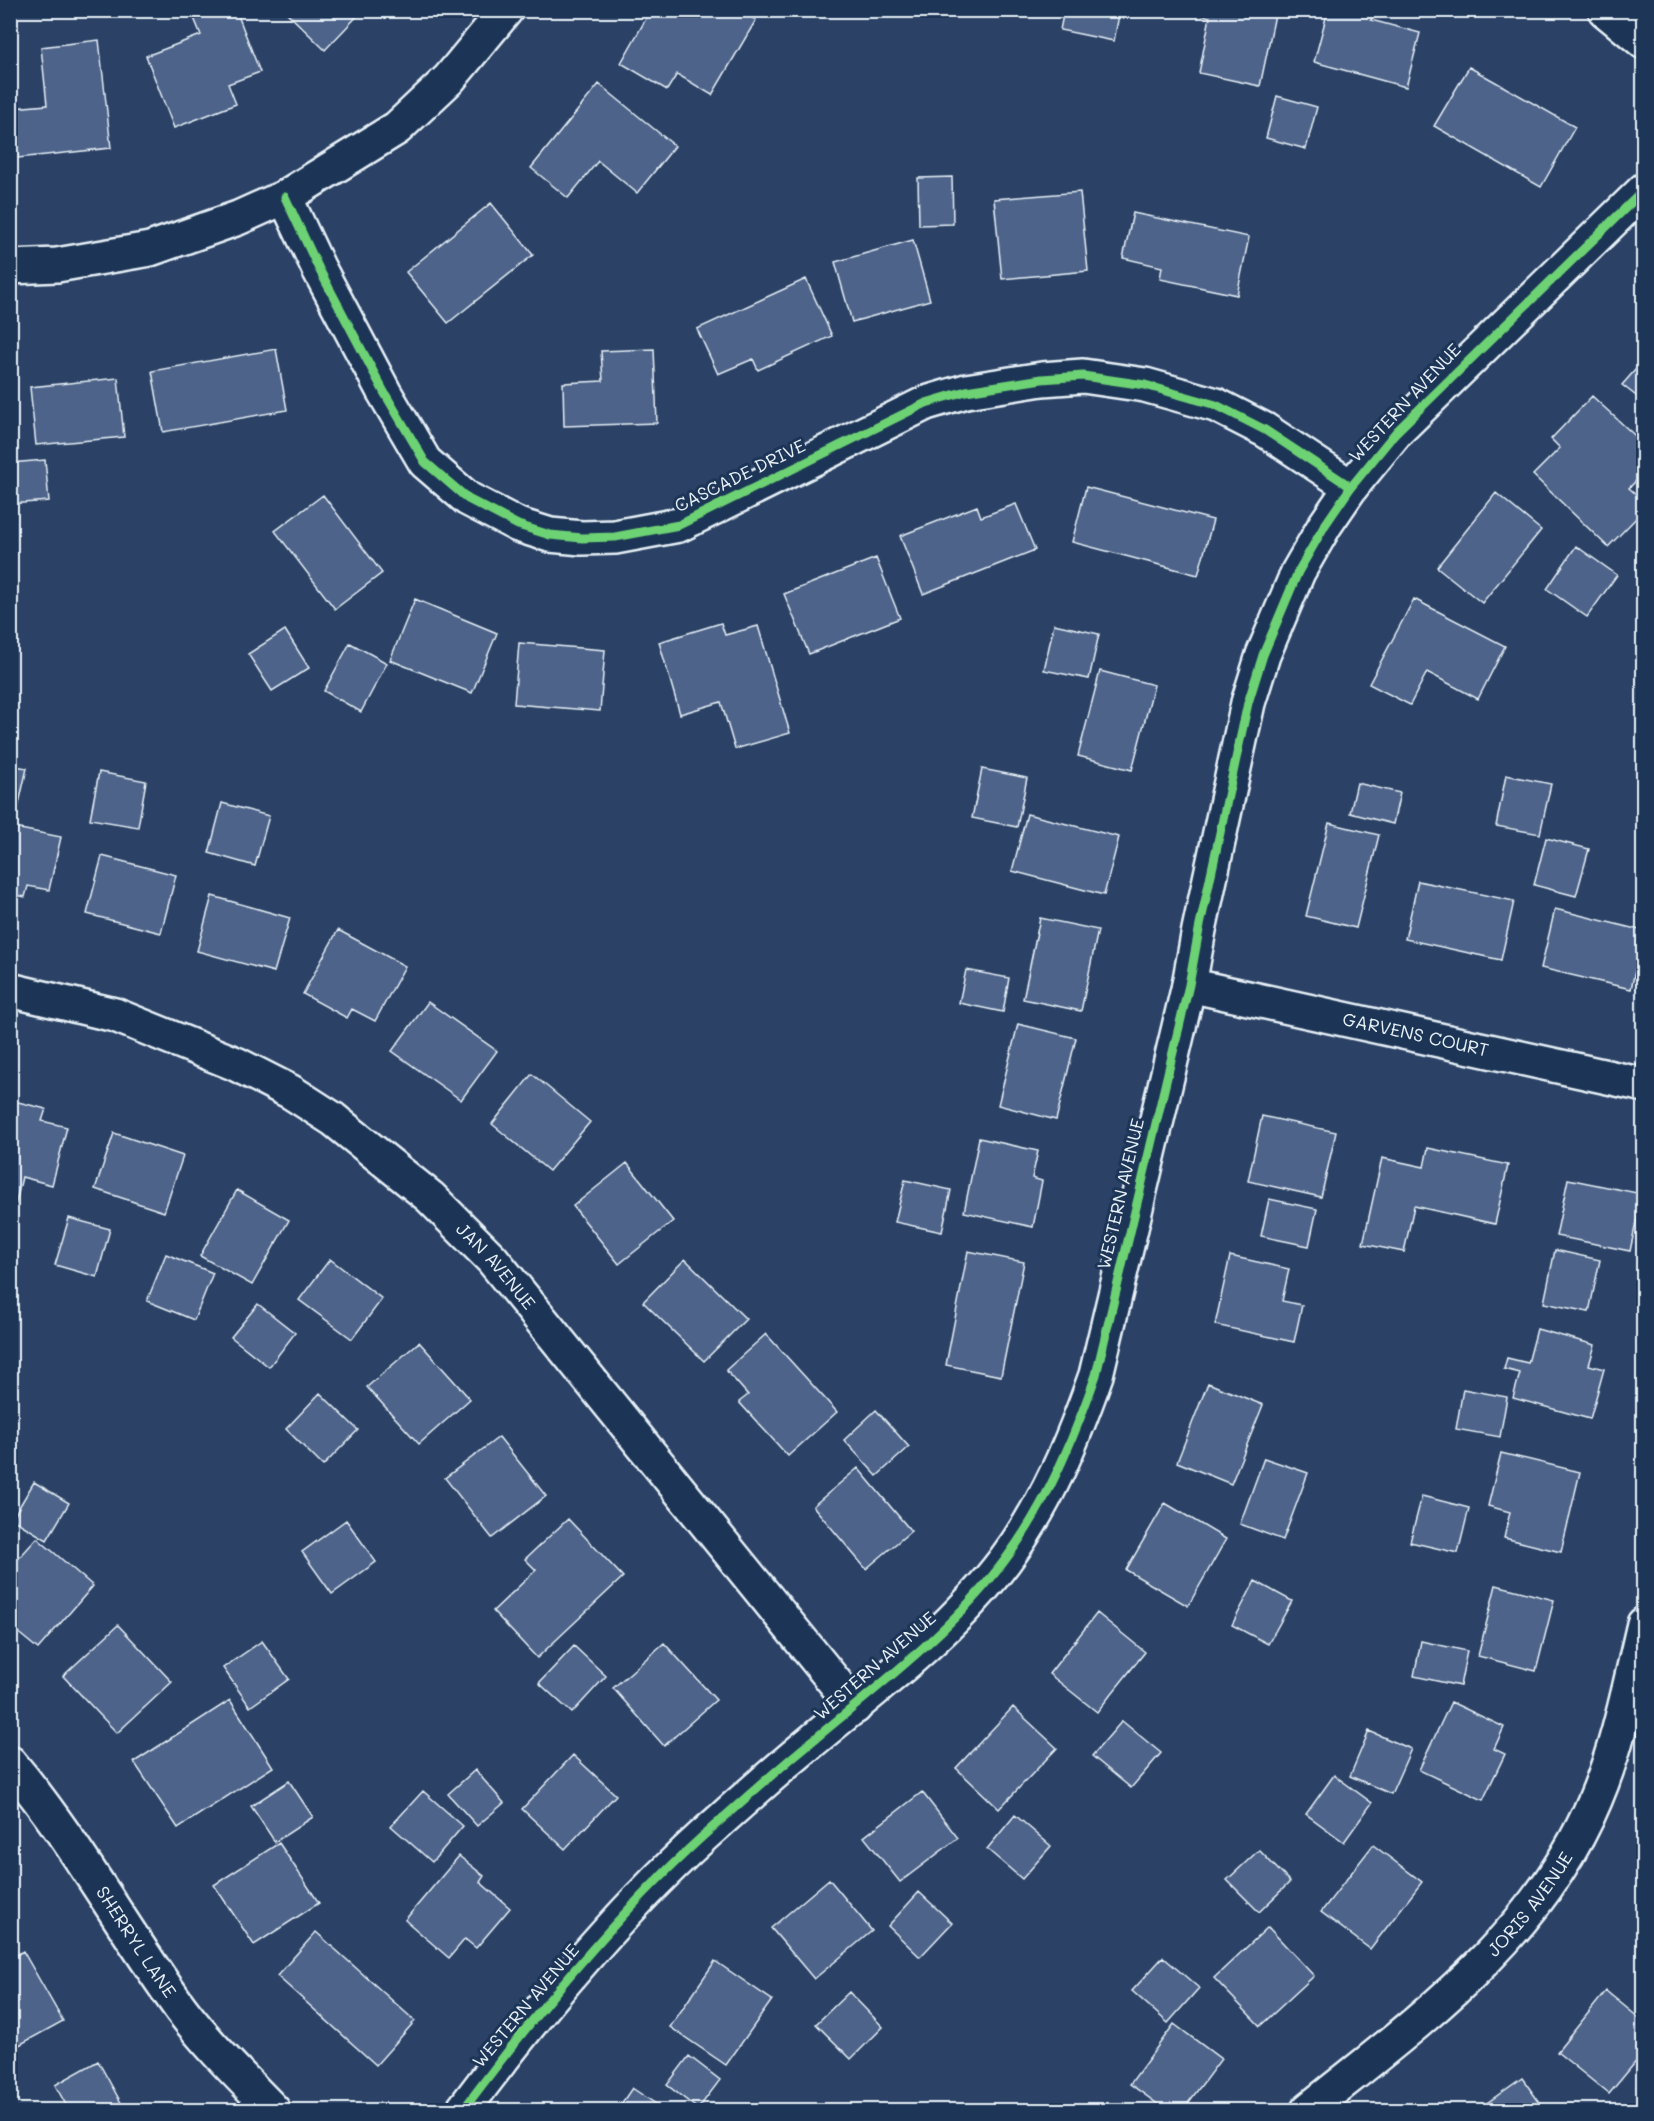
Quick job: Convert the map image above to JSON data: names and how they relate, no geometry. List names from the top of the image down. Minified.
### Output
{"streets":{"street":["WESTERN AVENUE","CASCADE DRIVE","GARVENS COURT","JAN AVENUE","JORIS AVENUE","SHERRYL LANE"]},"crossings":[["WESTERN AVENUE","CASCADE DRIVE"],["WESTERN AVENUE","GARVENS COURT"],["WESTERN AVENUE","JAN AVENUE"]]}
